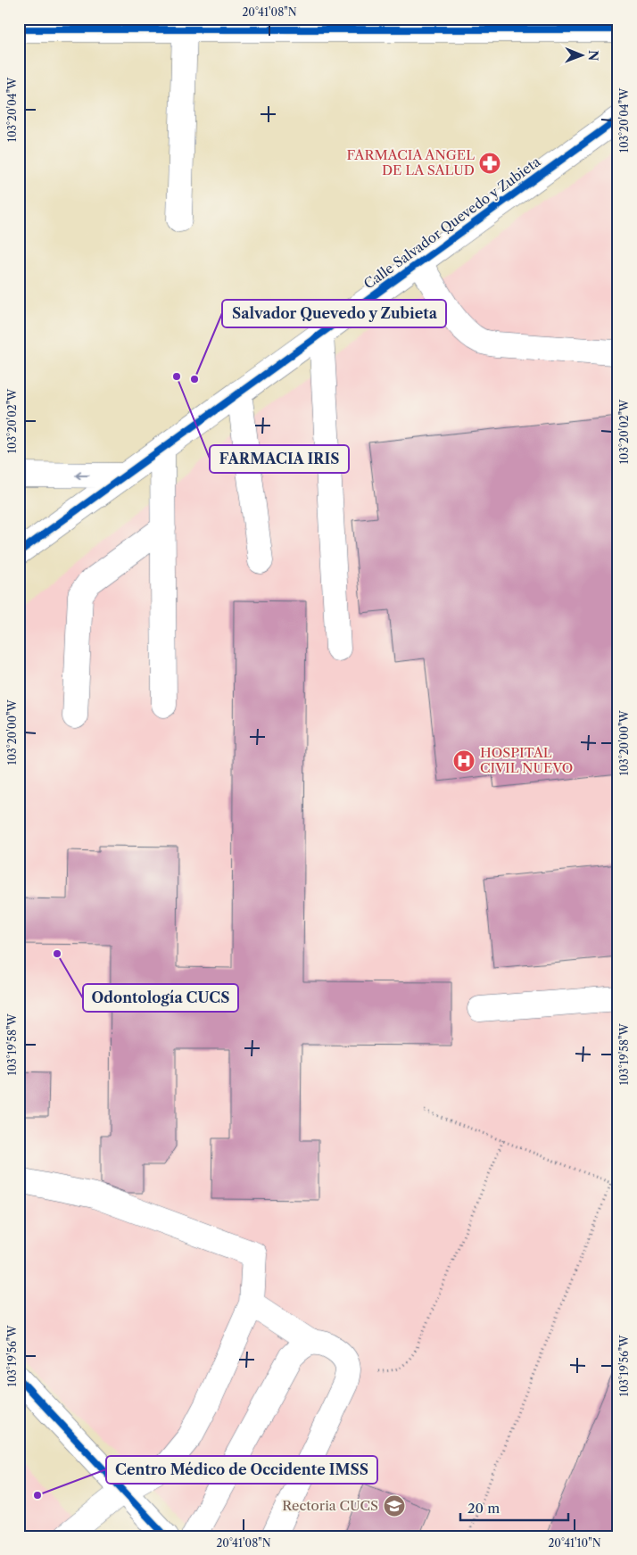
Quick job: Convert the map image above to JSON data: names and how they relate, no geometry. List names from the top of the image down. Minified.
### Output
{"streets":{"street":["Calle Salvador Quevedo y Zubieta"]},"places":{"pharmacy":["FARMACIA ANGEL DE LA SALUD"],"other":["FARMACIA IRIS","Salvador Quevedo y Zubieta","Odontología CUCS","Centro Médico de Occidente IMSS"],"hospital":["HOSPITAL CIVIL NUEVO"],"school or university":["Rectoria CUCS"]},"scale_bar":"20 m","north":"right","coordinates":["20°41'08\"N","103°20'04\"W","103°20'02\"W","103°20'00\"W","103°19'58\"W","103°19'56\"W","20°41'10\"N"]}
